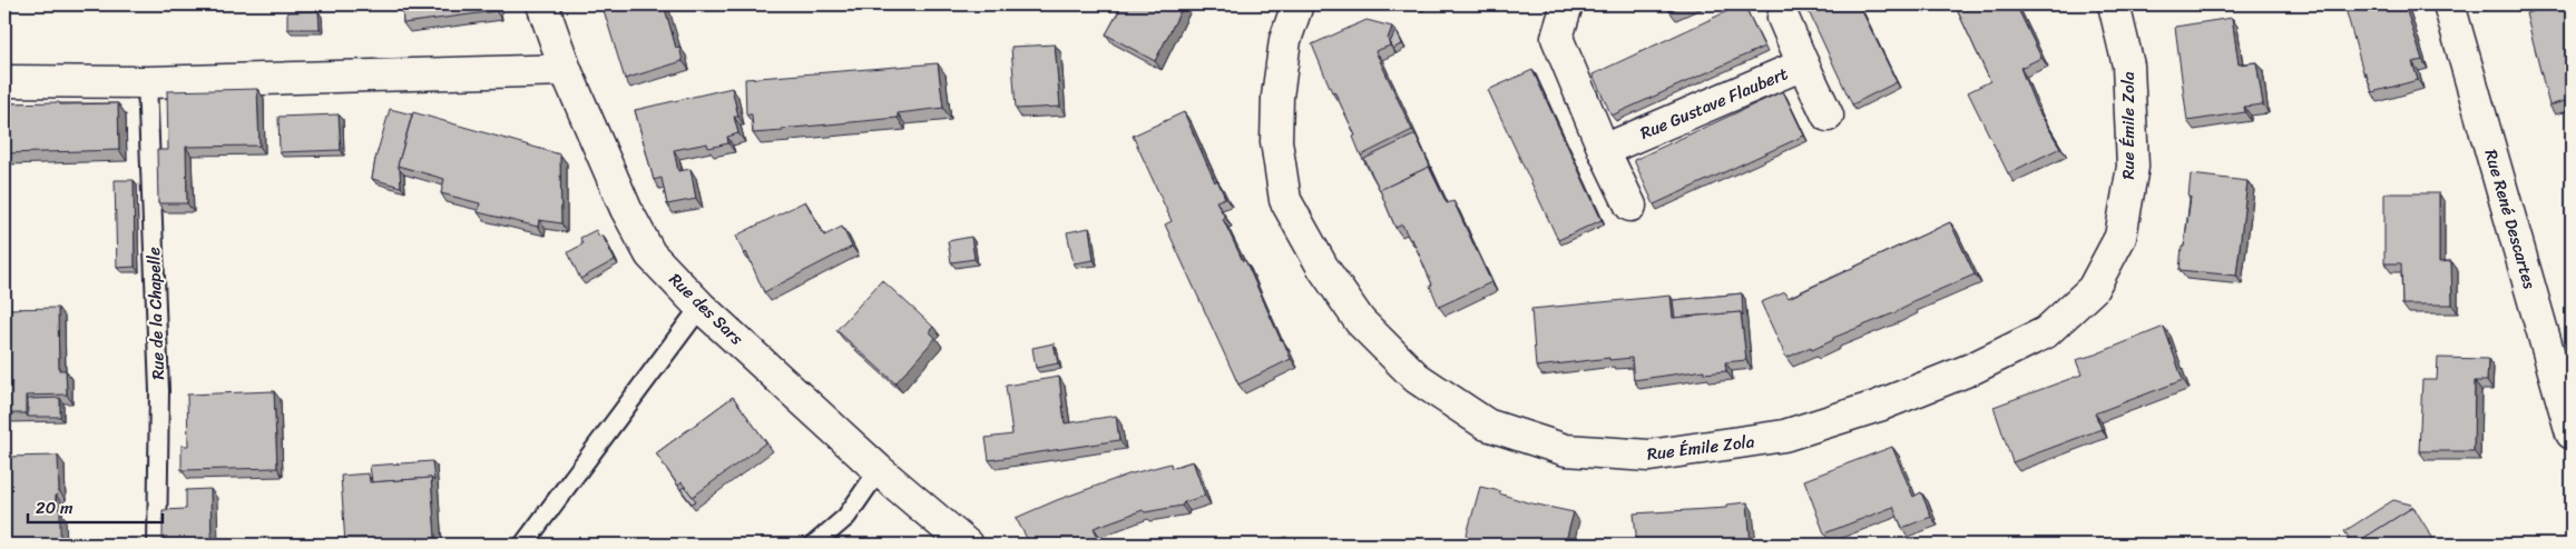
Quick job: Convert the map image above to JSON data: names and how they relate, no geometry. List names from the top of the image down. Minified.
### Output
{"streets":{"street":["Rue Gustave Flaubert","Rue Émile Zola","Rue René Descartes","Rue des Sars"],"lane":["Rue de la Chapelle"]},"scale_bar":"20 m"}
